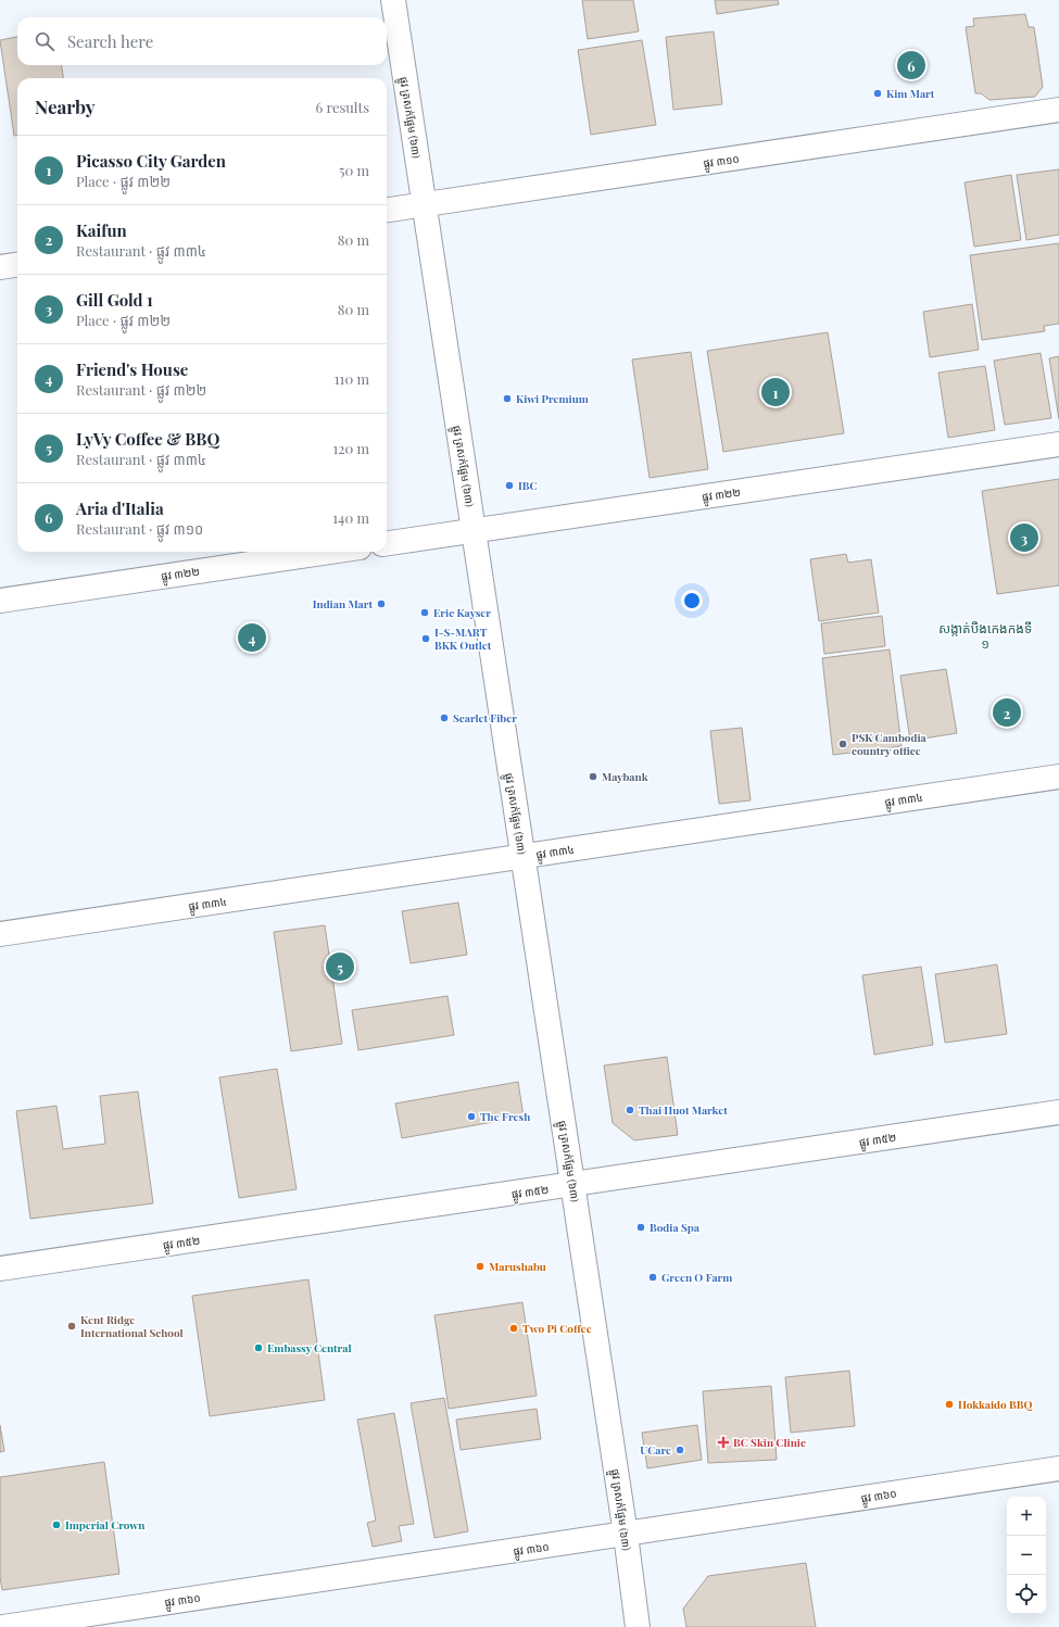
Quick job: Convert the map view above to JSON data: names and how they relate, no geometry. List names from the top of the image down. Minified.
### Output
{"streets":{"street":["ផ្លូវ ត្រសក់ផ្អែម (៦៣)","ផ្លូវ ៣១០","ផ្លូវ ៣២២","ផ្លូវ ៣៣៤","ផ្លូវ ៣៥២","ផ្លូវ ៣៦០"]},"crossings":[["ផ្លូវ ត្រសក់ផ្អែម (៦៣)","ផ្លូវ ៣១០"],["ផ្លូវ ត្រសក់ផ្អែម (៦៣)","ផ្លូវ ៣២២"],["ផ្លូវ ត្រសក់ផ្អែម (៦៣)","ផ្លូវ ៣៣៤"],["ផ្លូវ ត្រសក់ផ្អែម (៦៣)","ផ្លូវ ៣៥២"],["ផ្លូវ ត្រសក់ផ្អែម (៦៣)","ផ្លូវ ៣៦០"]],"districts":["សង្កាត់បឹងកេងកងទី ១"],"places":{"other":["Kim Mart","Kiwi Premium","IBC","Indian Mart","Eric Kayser","I-S-MART BKK Outlet","Scarlet Fiber","PSK Cambodia country office","Maybank","Thai Huot Market","The Fresh","Bodia Spa","Marushabu","Green O Farm","Kent Ridge International School","Two Pi Coffee","Embassy Central","Hokkaido BBQ","UCare","Imperial Crown"],"health":["BC Skin Clinic"]},"page":{"search":"Search here","pins":["6","1","3","4","2","5"],"heading":["Nearby","6 results"],"list":[{"mark":"1","name":"Picasso City Garden","note":"Place · ផ្លូវ ៣២២","value":"50 m"},{"mark":"2","name":"Kaifun","note":"Restaurant · ផ្លូវ ៣៣៤","value":"80 m"},{"mark":"3","name":"Gill Gold 1","note":"Place · ផ្លូវ ៣២២","value":"80 m"},{"mark":"4","name":"Friend's House","note":"Restaurant · ផ្លូវ ៣២២","value":"110 m"},{"mark":"5","name":"LyVy Coffee & BBQ","note":"Restaurant · ផ្លូវ ៣៣៤","value":"120 m"},{"mark":"6","name":"Aria d'Italia","note":"Restaurant · ផ្លូវ ៣១០","value":"140 m"}],"map_buttons":["+","−"]}}
